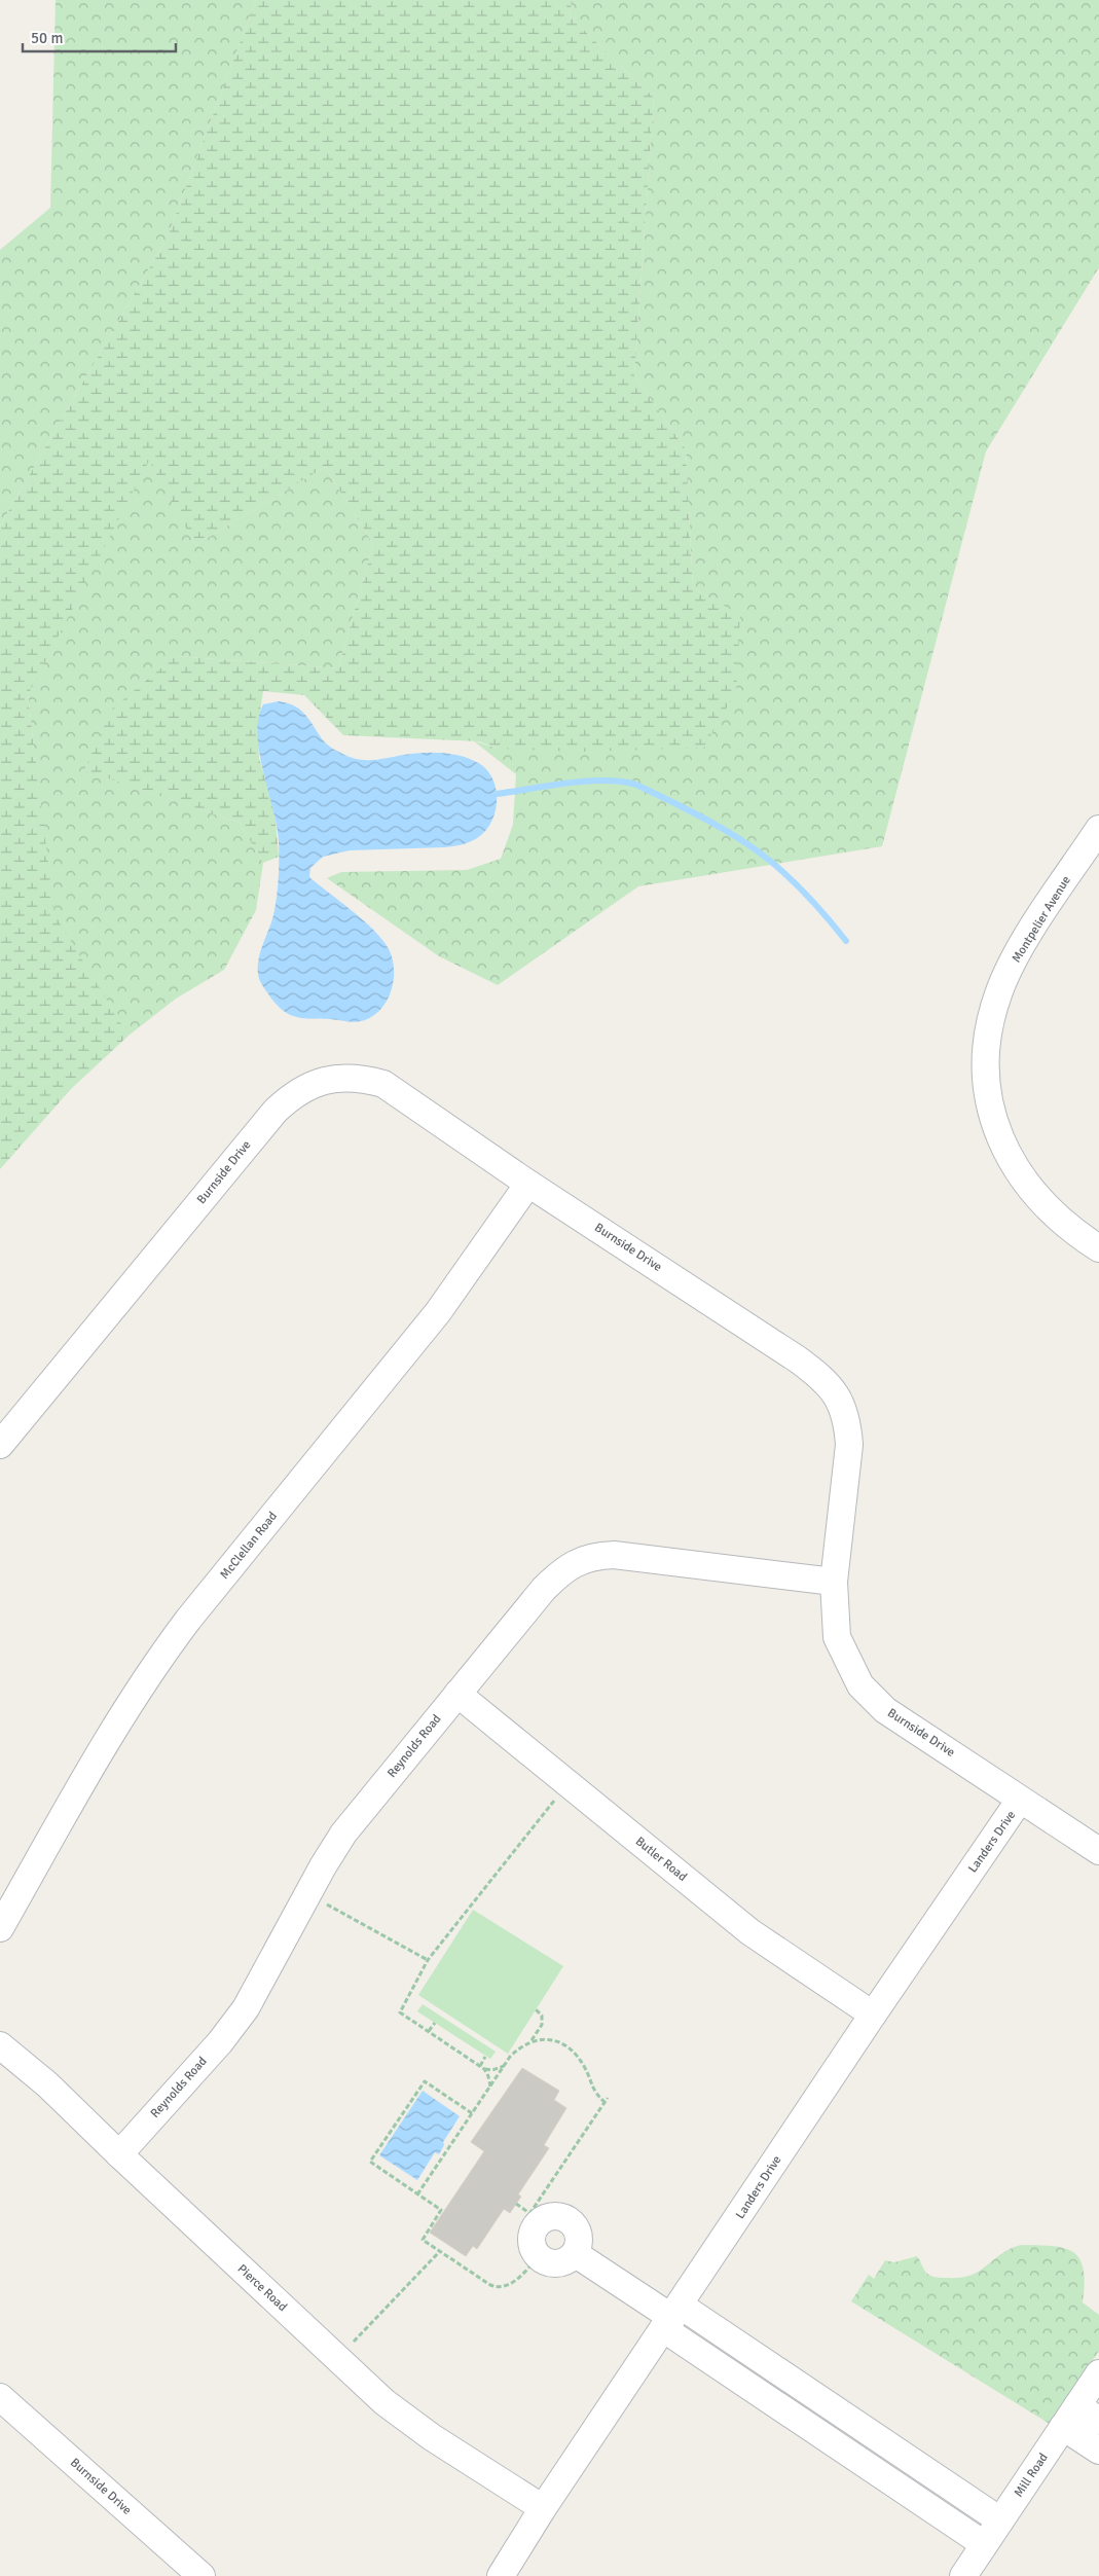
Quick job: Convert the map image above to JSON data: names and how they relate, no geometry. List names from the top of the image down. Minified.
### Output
{"streets":{"street":["Montpelier Avenue","Burnside Drive","McClellan Road","Reynolds Road","Landers Drive","Butler Road","Pierce Road","Mill Road"]},"crossings":[["Burnside Drive","McClellan Road"],["Burnside Drive","Reynolds Road"],["Burnside Drive","Landers Drive"],["Reynolds Road","Butler Road"],["Reynolds Road","Pierce Road"],["Landers Drive","Butler Road"],["Landers Drive","Pierce Road"]],"scale_bar":"50 m"}
